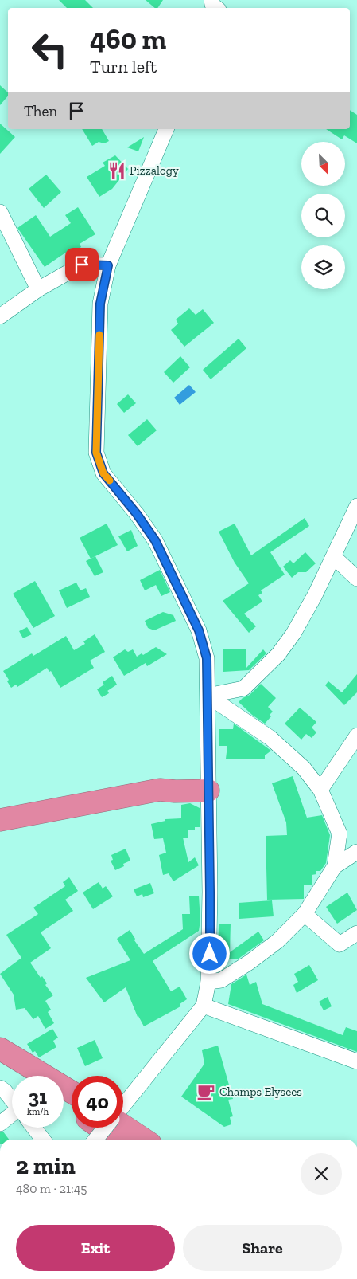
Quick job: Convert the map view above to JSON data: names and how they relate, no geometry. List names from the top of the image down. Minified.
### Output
{"places":{"restaurant":["Pizzalogy"],"cafe":["Champs Elysees"]},"north":"bottom right","page":{"turn":["460 m","Turn left"],"then":"Then","speed":"31 km/h","limit":"40","heading":["2 min","480 m · 21:45"],"buttons":["Exit","Share"]}}
